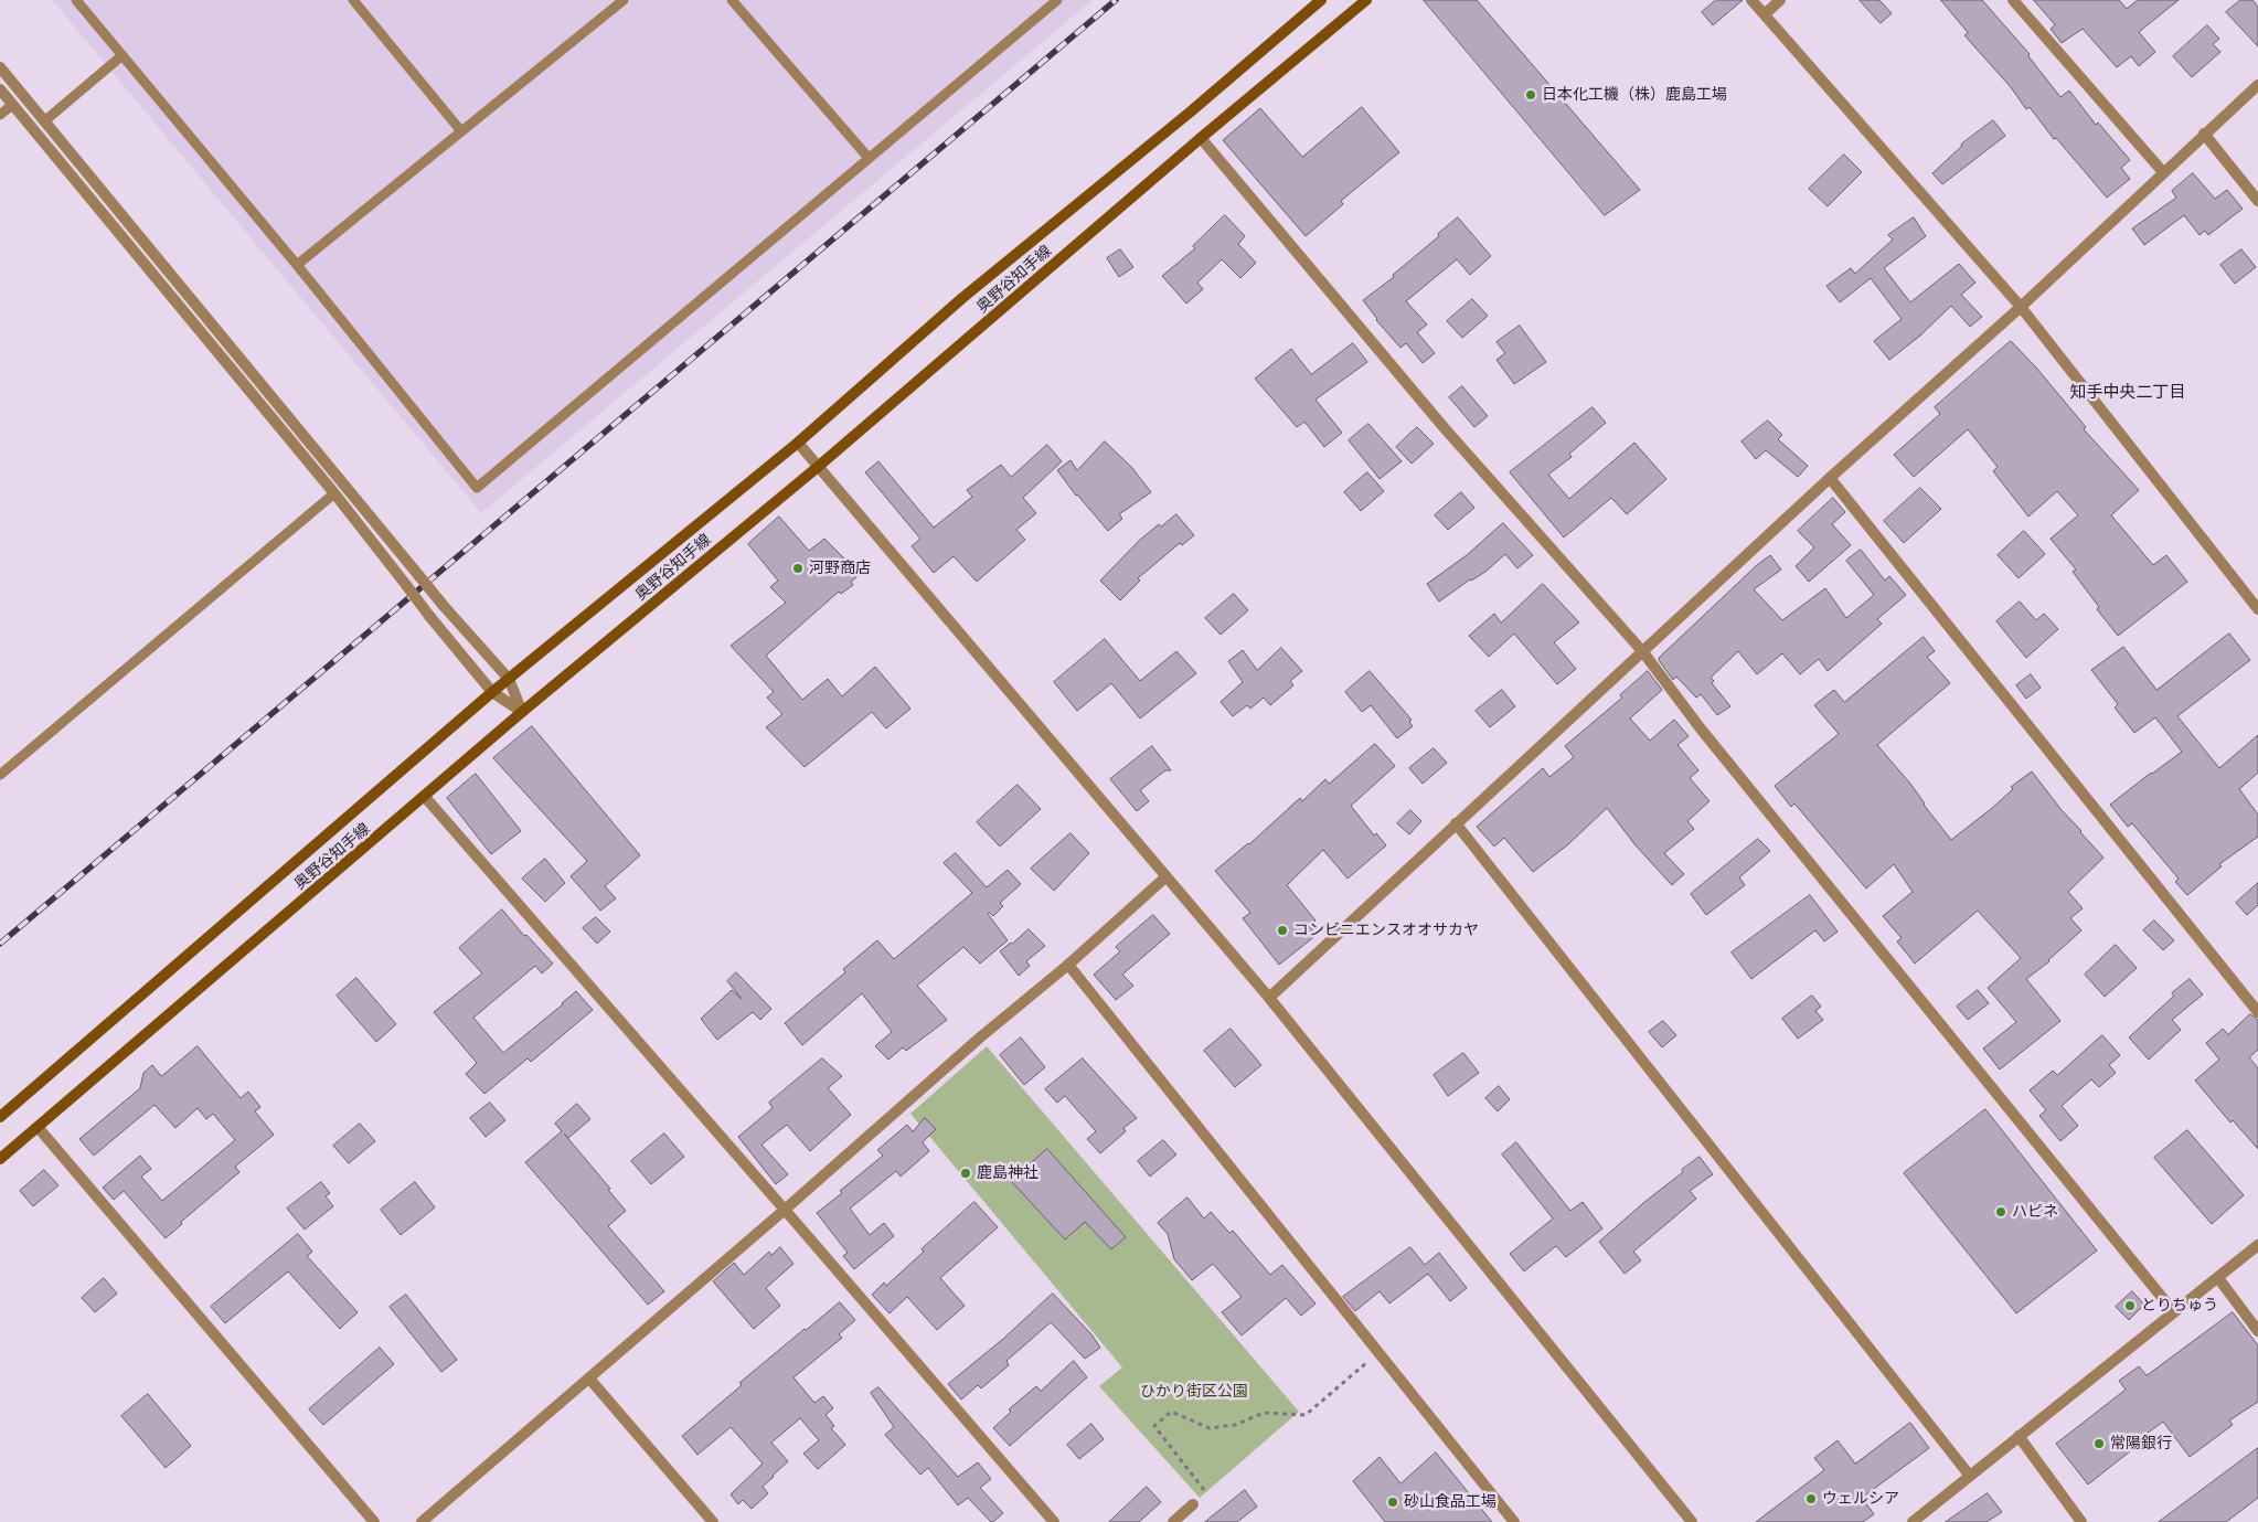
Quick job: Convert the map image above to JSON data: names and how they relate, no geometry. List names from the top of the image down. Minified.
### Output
{"streets":{"main road":["奥野谷知手線"]},"districts":["知手中央二丁目"],"parks":["ひかり街区公園"],"places":["日本化工機（株）鹿島工場","河野商店","コンビニエンスオオサカヤ","鹿島神社","ハピネ","とりちゅう","常陽銀行","ウェルシア","砂山食品工場"]}
